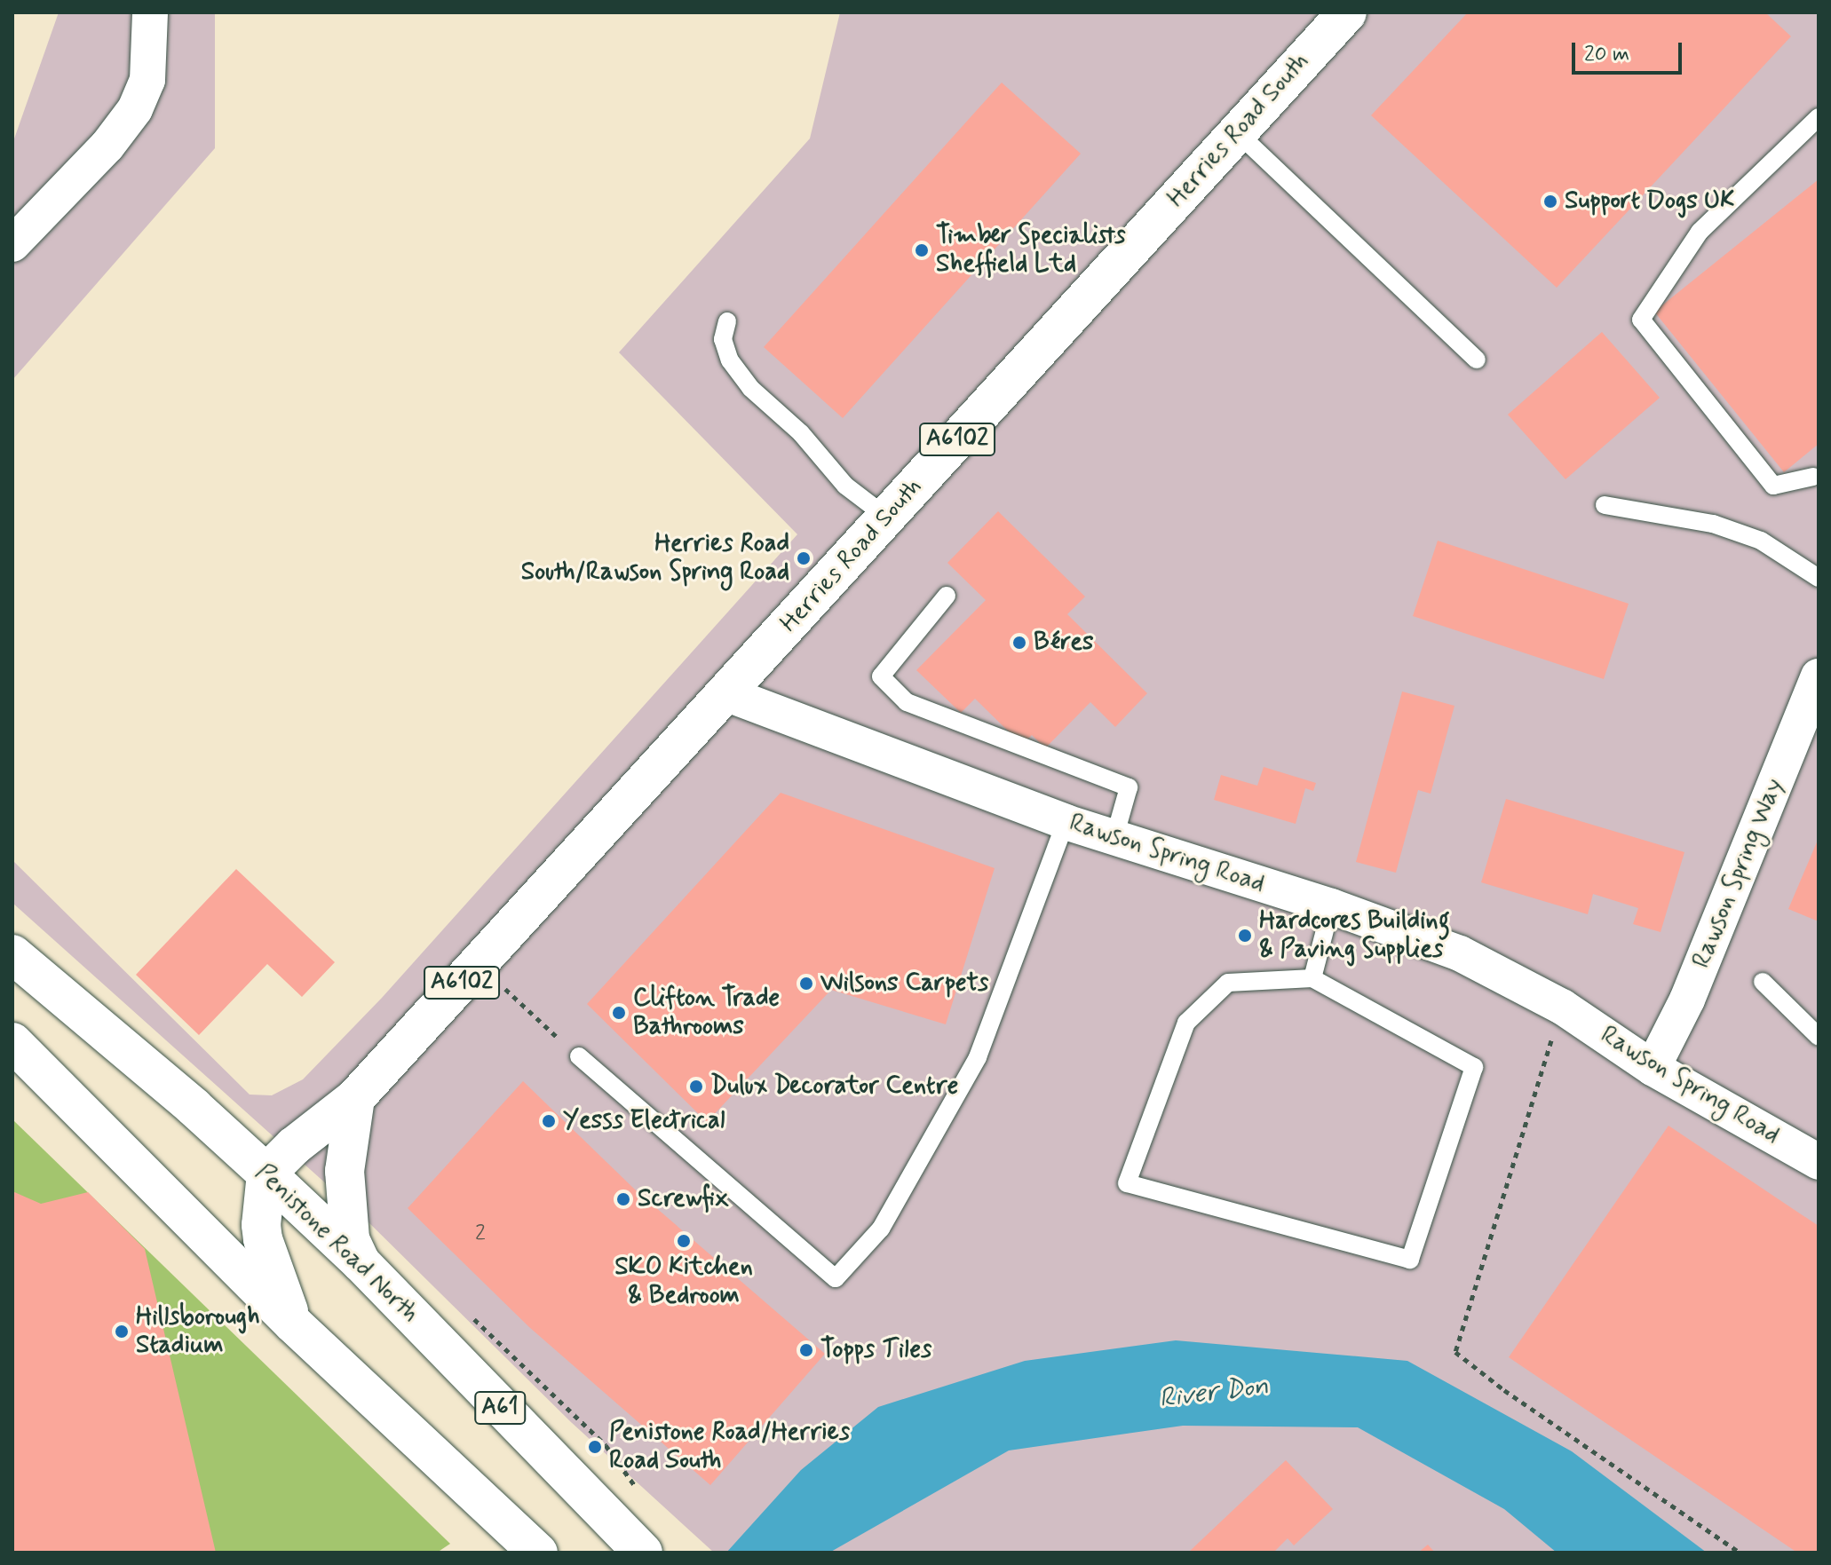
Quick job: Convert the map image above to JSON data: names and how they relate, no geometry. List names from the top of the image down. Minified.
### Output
{"streets":{"main road":["Herries Road South","A6102","Penistone Road North","A61"],"street":["Rawson Spring Road","Rawson Spring Way"]},"crossings":[["Herries Road South","Rawson Spring Road"],["Herries Road South","Penistone Road North"],["Rawson Spring Road","Rawson Spring Way"]],"water":["River Don"],"places":["Support Dogs UK","Timber Specialists Sheffield Ltd","Herries Road South/Rawson Spring Road","Béres","Hardcores Building & Paving Supplies","Wilsons Carpets","Clifton Trade Bathrooms","Dulux Decorator Centre","Yesss Electrical","Screwfix","SKO Kitchen & Bedroom","Hillsborough Stadium","Topps Tiles","Penistone Road/Herries Road South"],"house_numbers":["2"],"scale_bar":"20 m"}
